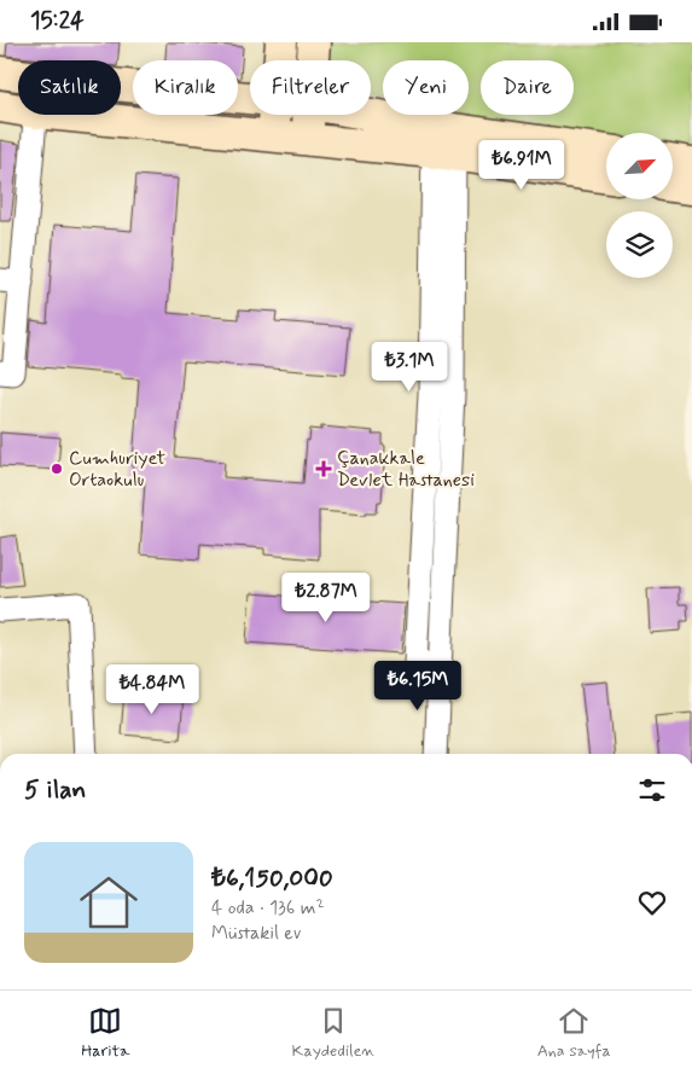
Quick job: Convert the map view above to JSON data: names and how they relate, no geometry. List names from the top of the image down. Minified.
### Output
{"places":{"other":["Cumhuriyet Ortaokulu"],"health":["Çanakkale Devlet Hastanesi"]},"north":"top right","page":{"status":"15:24","chip":["Satılık","Kiralık","Filtreler","Yeni","Daire"],"price":["₺6.91M","₺3.1M","₺2.87M","₺6.15M","₺4.84M"],"heading":"5 ilan","list":[{"name":"₺6,150,000","note":"4 oda · 136 m² · Müstakil ev"}],"tabs":["Harita","Kaydedilen","Ana sayfa"]}}
